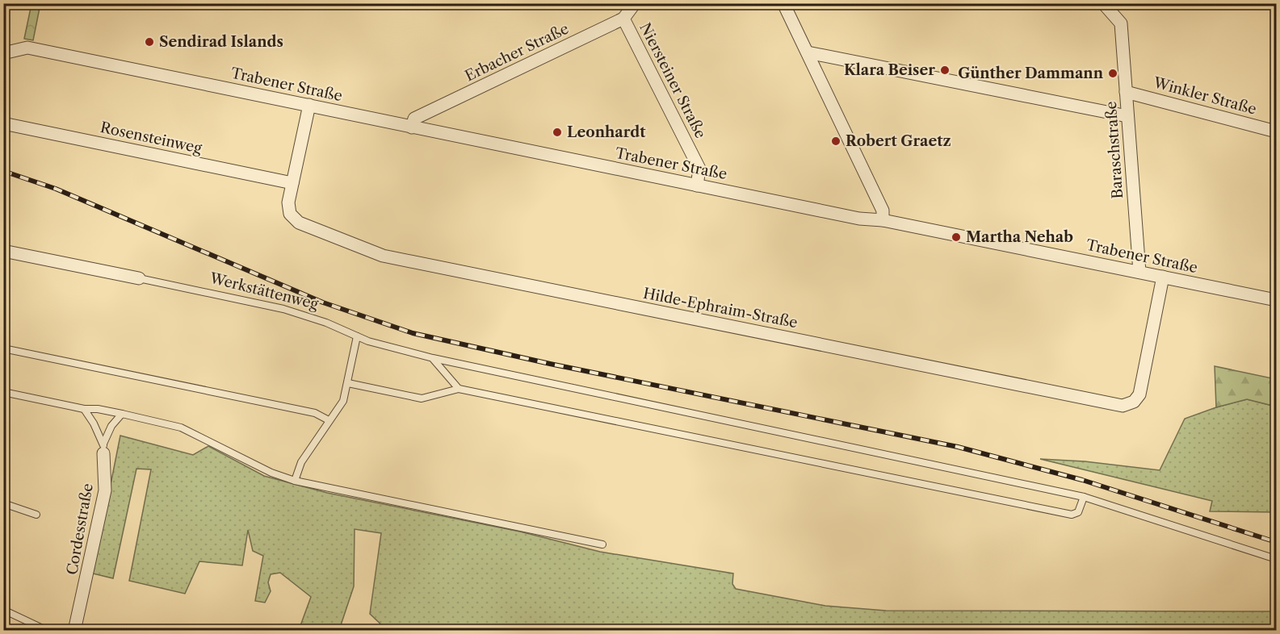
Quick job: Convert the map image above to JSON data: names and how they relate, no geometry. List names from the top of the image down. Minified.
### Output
{"streets":{"street":["Erbacher Straße","Niersteiner Straße","Trabener Straße","Winkler Straße","Rosensteinweg","Baraschstraße","Werkstättenweg","Hilde-Ephraim-Straße","Cordesstraße"]},"crossings":[["Erbacher Straße","Niersteiner Straße"],["Erbacher Straße","Trabener Straße"],["Niersteiner Straße","Trabener Straße"],["Trabener Straße","Baraschstraße"],["Trabener Straße","Hilde-Ephraim-Straße"],["Winkler Straße","Baraschstraße"],["Rosensteinweg","Hilde-Ephraim-Straße"]],"places":["Sendirad Islands","Klara Beiser","Günther Dammann","Leonhardt","Robert Graetz","Martha Nehab"]}
